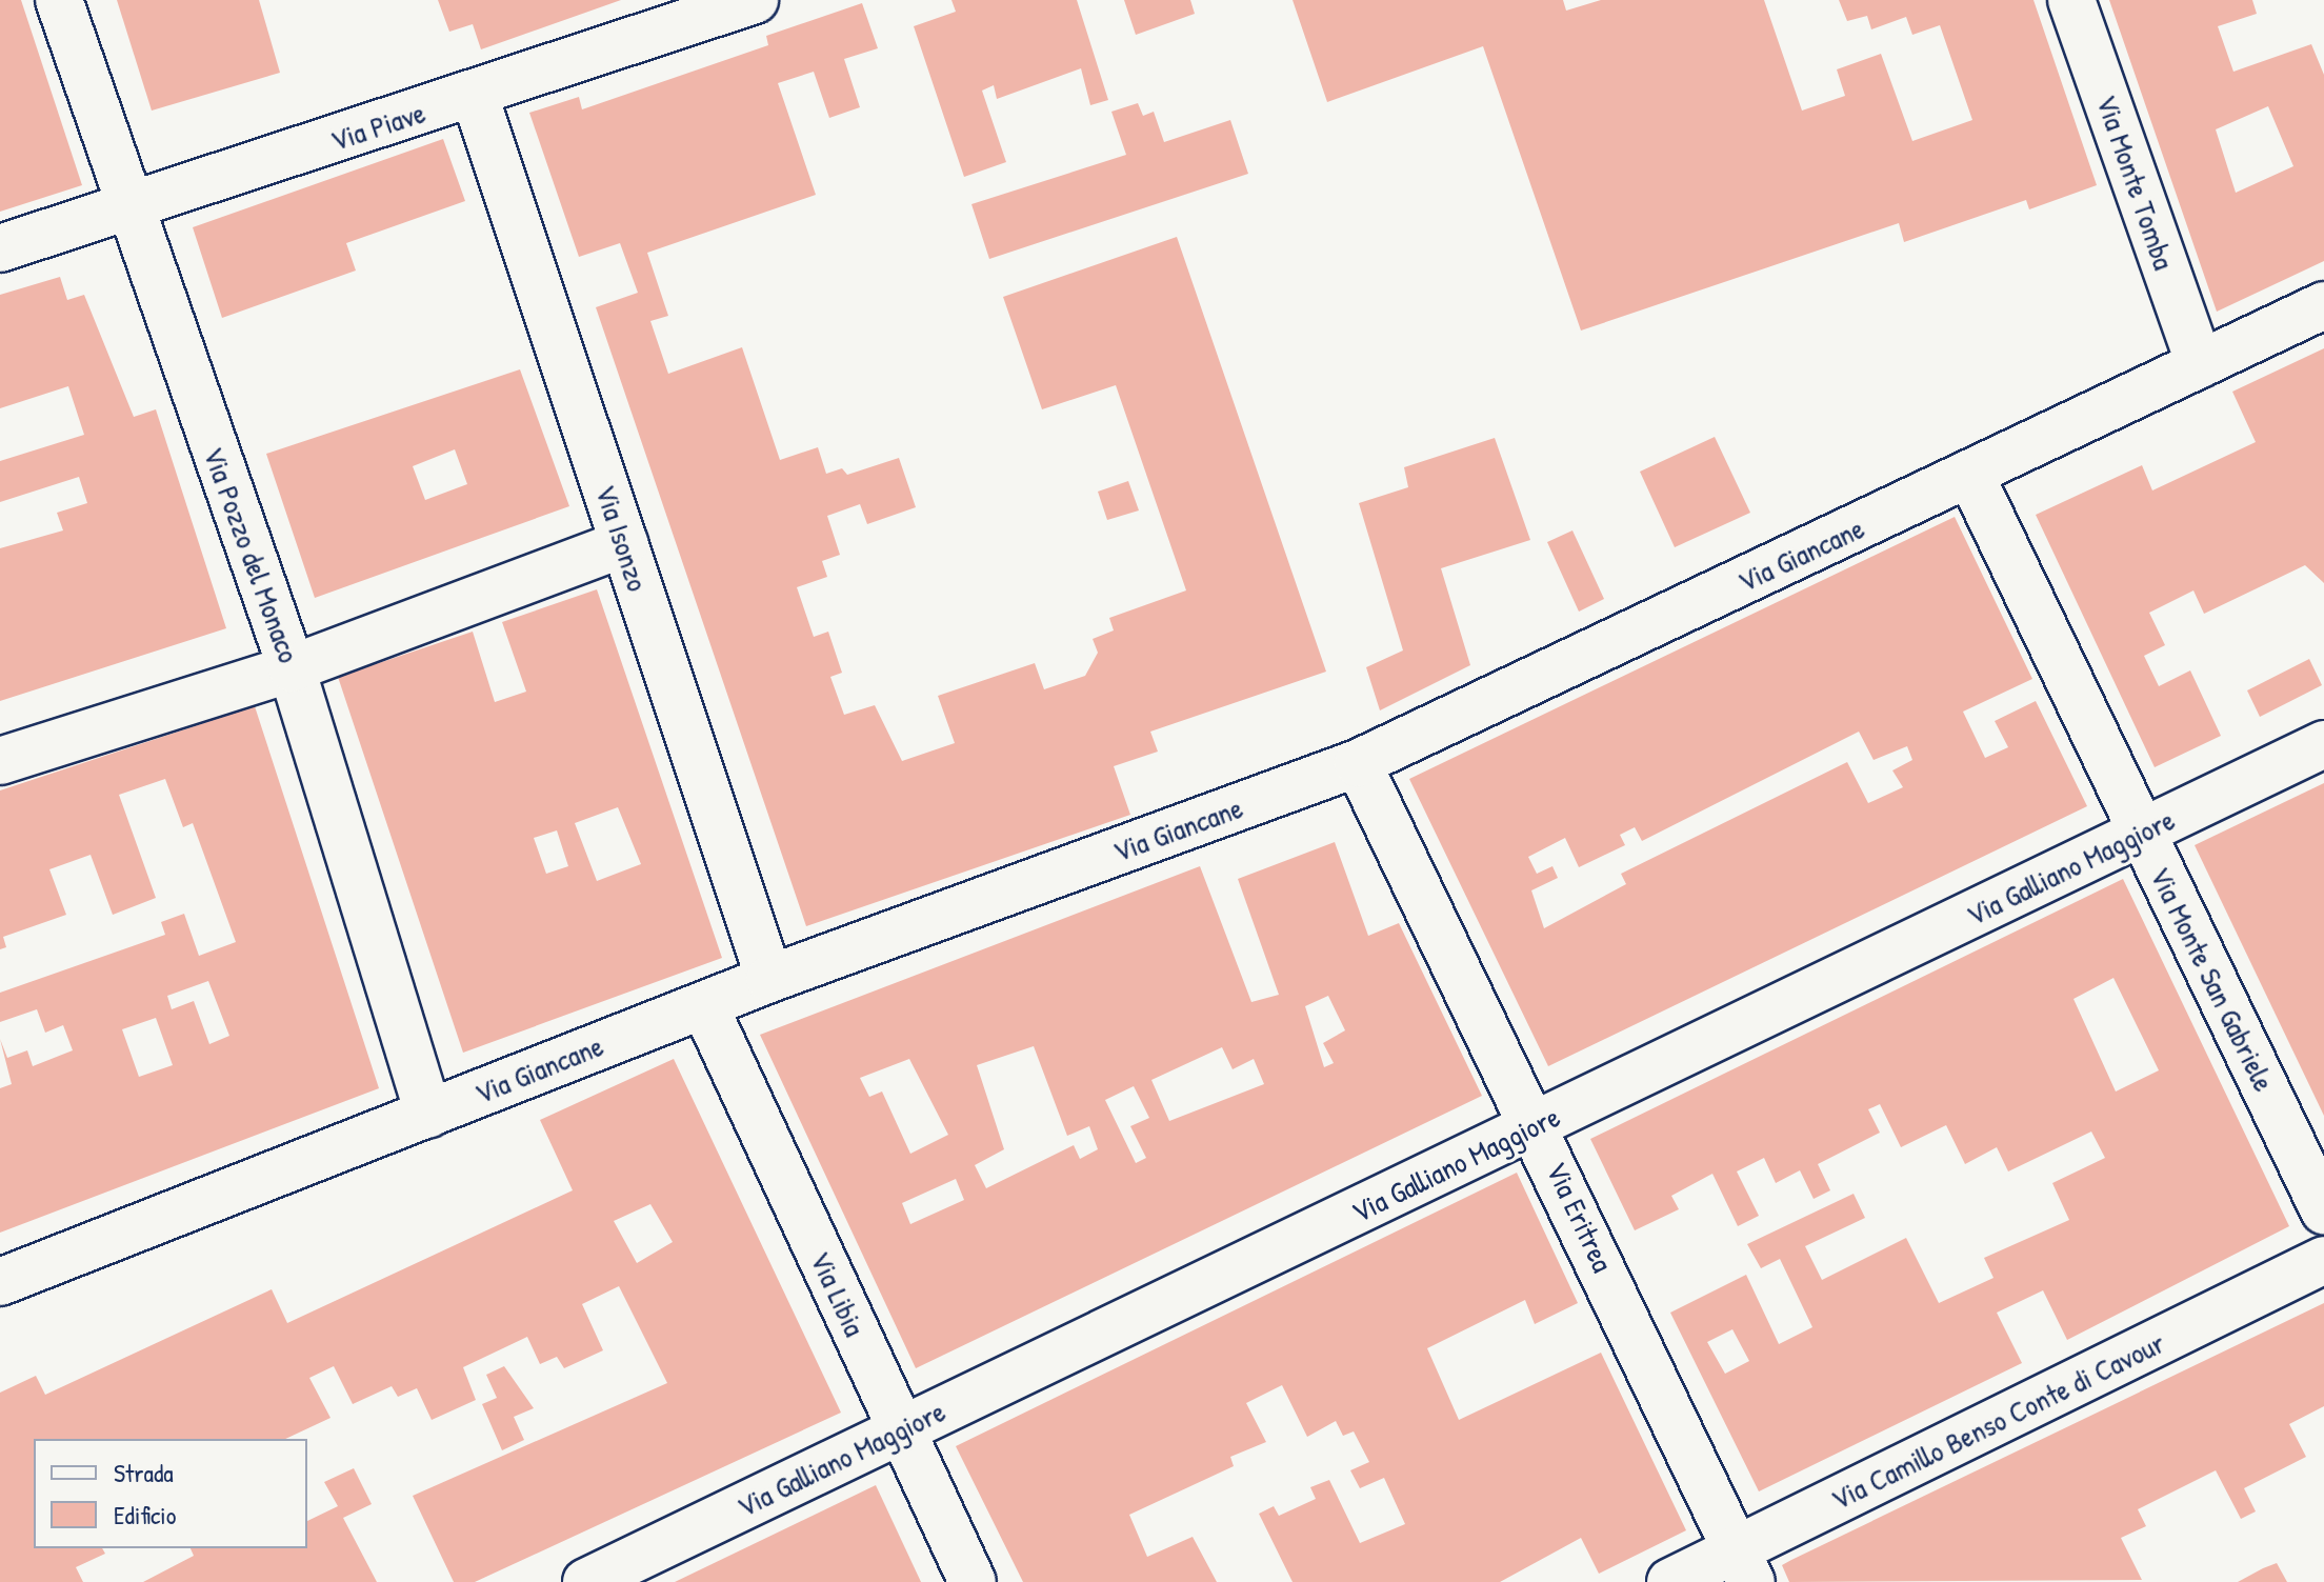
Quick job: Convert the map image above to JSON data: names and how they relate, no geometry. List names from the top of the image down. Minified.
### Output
{"streets":{"street":["Via Piave","Via Monte Tomba","Via Isonzo","Via Pozzo del Monaco","Via Giancane","Via Galliano Maggiore","Via Monte San Gabriele","Via Eritrea","Via Libia","Via Camillo Benso Conte di Cavour"]},"crossings":[["Via Piave","Via Isonzo"],["Via Piave","Via Pozzo del Monaco"],["Via Monte Tomba","Via Giancane"],["Via Isonzo","Via Giancane"],["Via Pozzo del Monaco","Via Giancane"],["Via Giancane","Via Monte San Gabriele"],["Via Giancane","Via Eritrea"],["Via Giancane","Via Libia"],["Via Galliano Maggiore","Via Monte San Gabriele"],["Via Galliano Maggiore","Via Eritrea"],["Via Galliano Maggiore","Via Libia"],["Via Eritrea","Via Camillo Benso Conte di Cavour"]],"legend":["Strada","Edificio"]}
